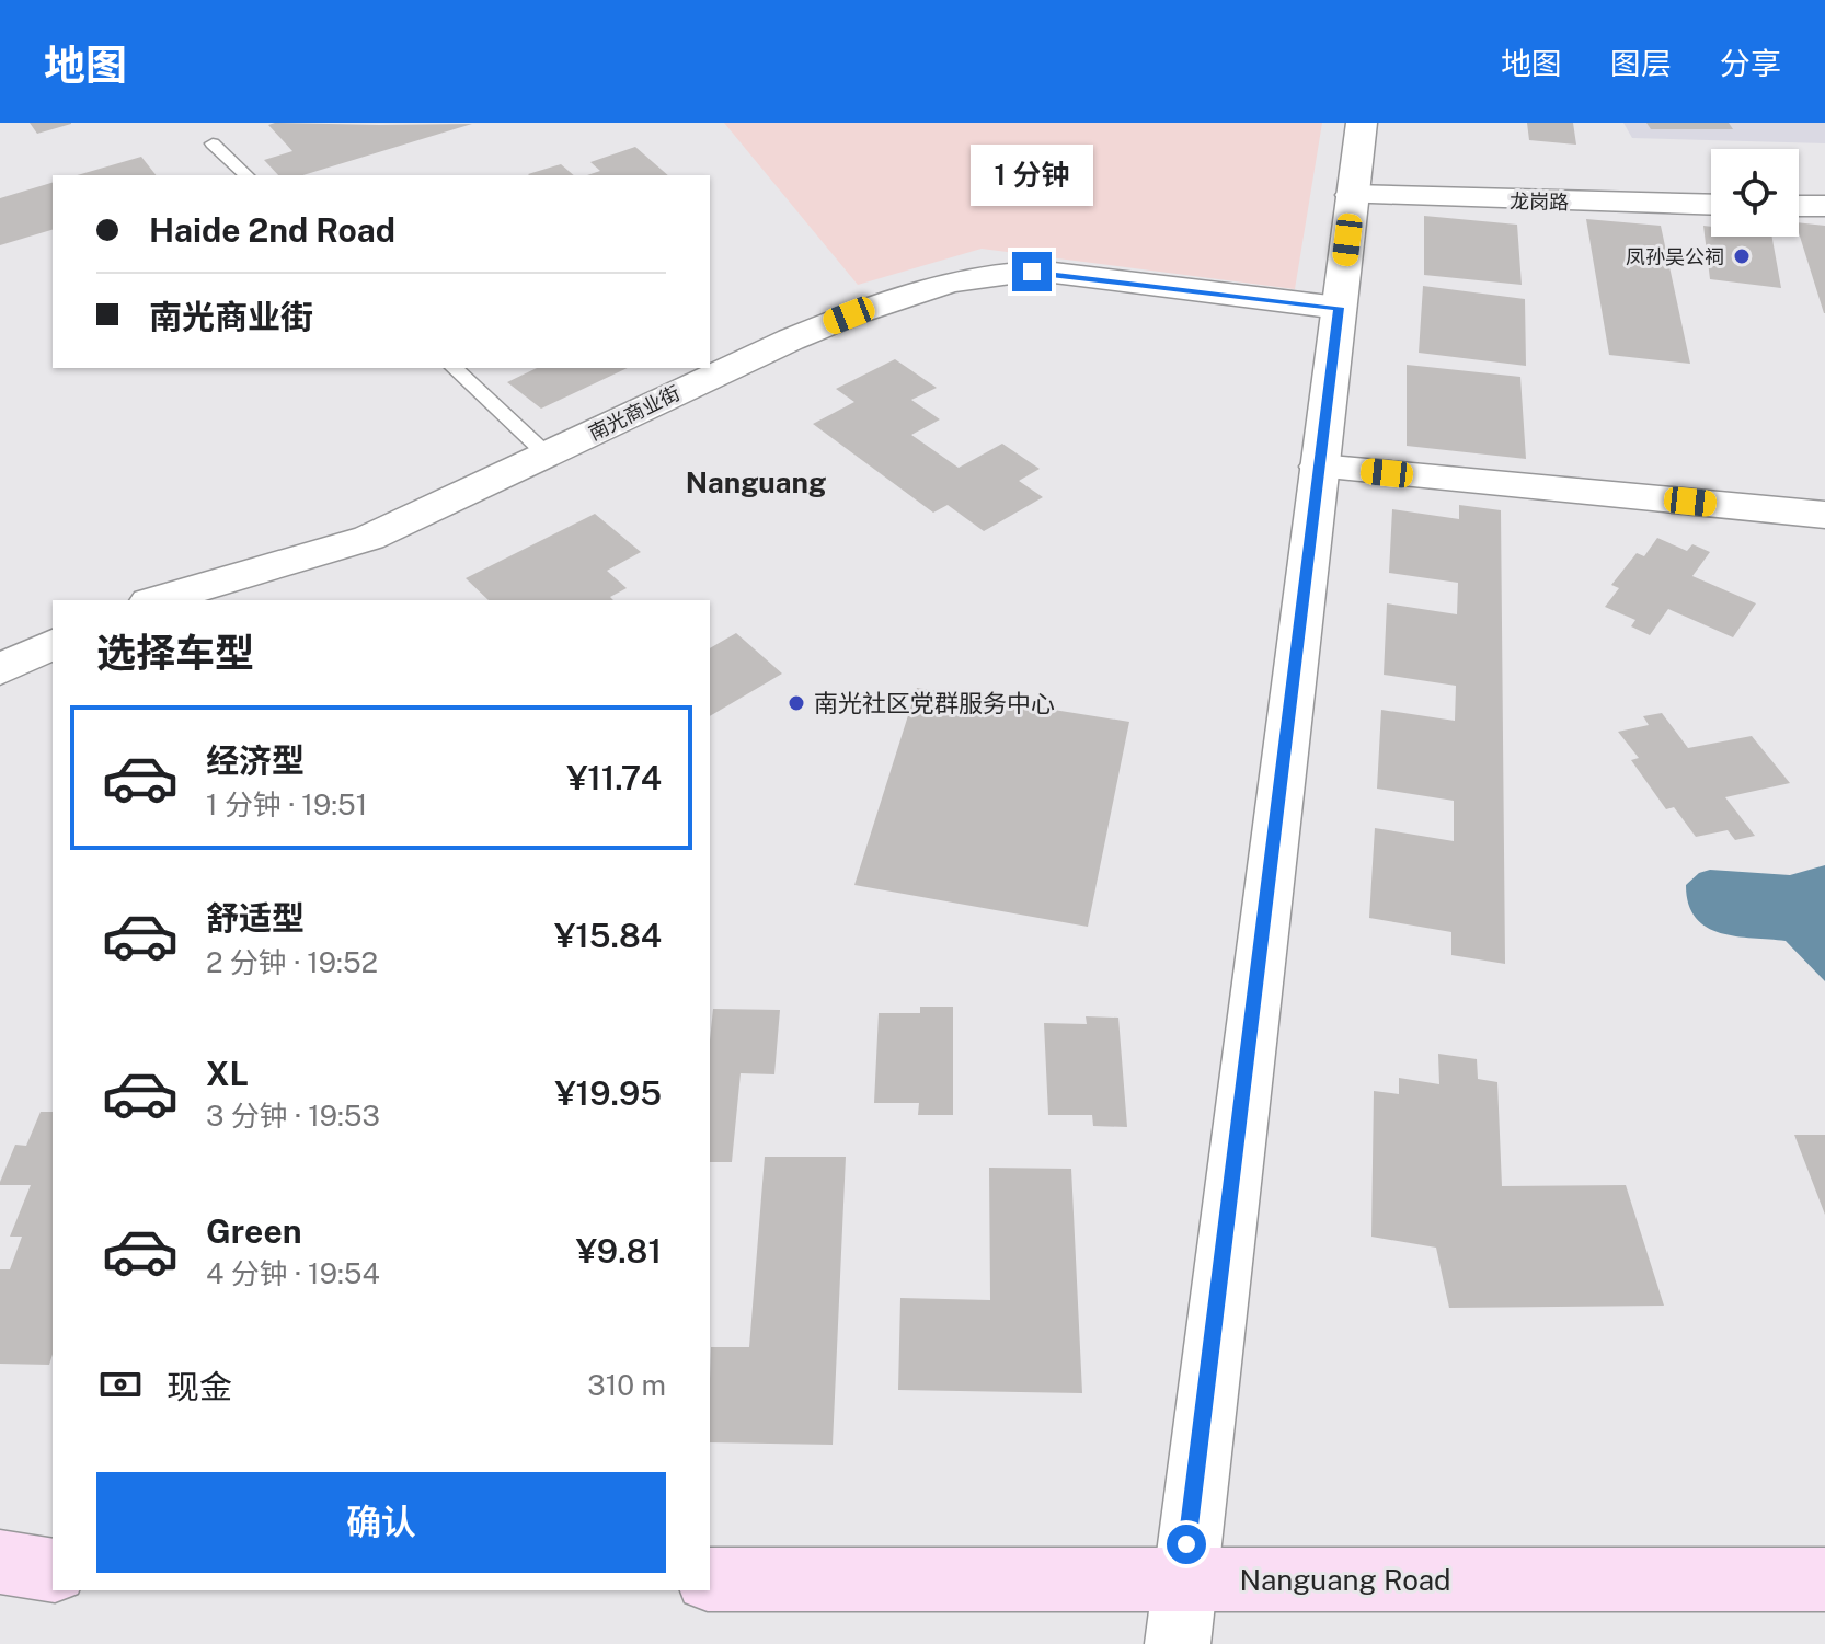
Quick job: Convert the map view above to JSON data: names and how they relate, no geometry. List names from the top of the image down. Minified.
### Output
{"streets":{"main road":["Nanguang Road"],"street":["龙岗路","南光商业街"]},"districts":["Nanguang"],"places":["凤孙吴公祠","南光社区党群服务中心"],"page":{"header":"地图","nav":["地图","图层","分享"],"bubble":"1 分钟","banner":["Haide 2nd Road","南光商业街"],"heading":"选择车型","list":[{"name":"经济型","note":"1 分钟 · 19:51","value":"¥11.74"},{"name":"舒适型","note":"2 分钟 · 19:52","value":"¥15.84"},{"name":"XL","note":"3 分钟 · 19:53","value":"¥19.95"},{"name":"Green","note":"4 分钟 · 19:54","value":"¥9.81"}],"pay":["现金","310 m"],"buttons":"确认"}}
